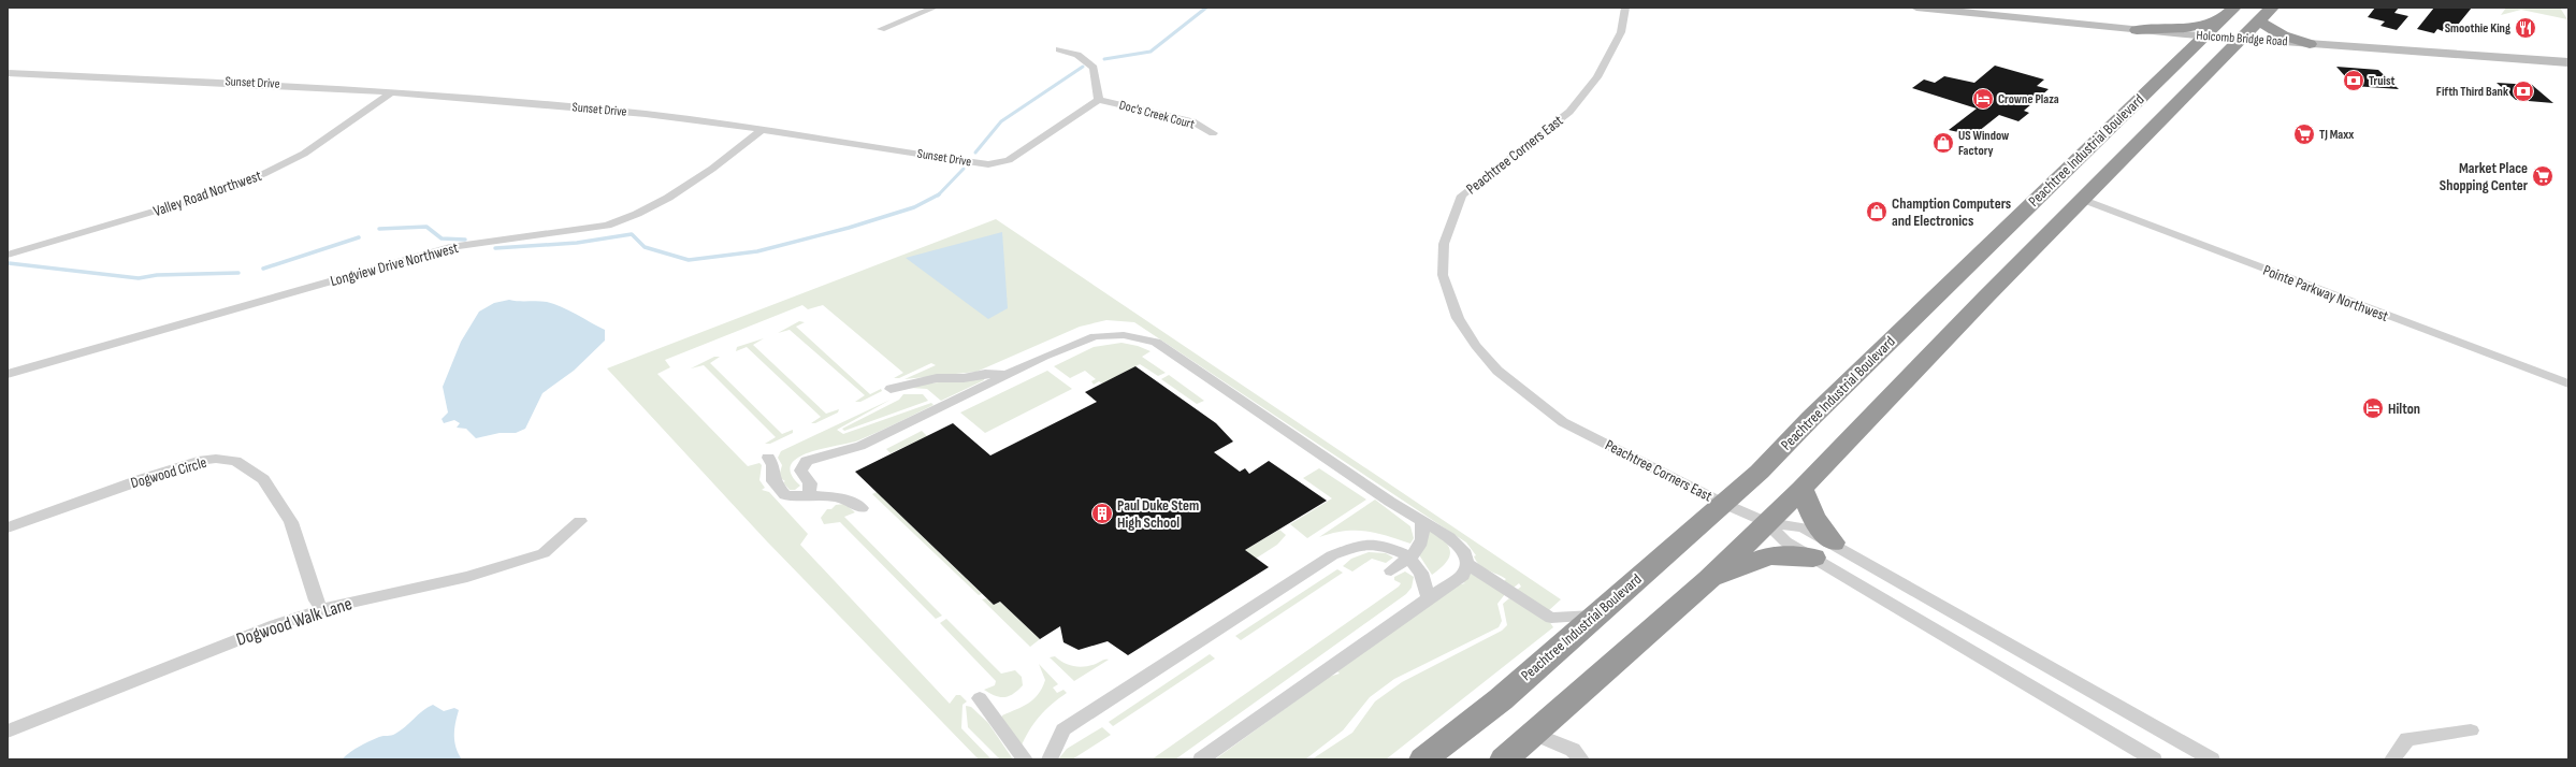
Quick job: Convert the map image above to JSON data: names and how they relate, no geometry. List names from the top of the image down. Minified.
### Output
{"streets":{"highway":["Peachtree Industrial Boulevard"],"main road":["Holcomb Bridge Road"],"street":["Sunset Drive","Doc's Creek Court","Peachtree Corners East","Valley Road Northwest","Longview Drive Northwest","Pointe Parkway Northwest","Dogwood Circle","Dogwood Walk Lane"]},"crossings":[["Holcomb Bridge Road","Peachtree Industrial Boulevard"],["Sunset Drive","Doc's Creek Court"],["Sunset Drive","Valley Road Northwest"],["Sunset Drive","Longview Drive Northwest"],["Peachtree Industrial Boulevard","Peachtree Corners East"],["Peachtree Industrial Boulevard","Pointe Parkway Northwest"],["Dogwood Circle","Dogwood Walk Lane"]],"places":{"restaurant":["Smoothie King"],"bank":["Truist","Fifth Third Bank"],"hotel":["Crowne Plaza","Hilton"],"supermarket":["TJ Maxx","Market Place Shopping Center"],"shop":["US Window Factory","Chamption Computers and Electronics"],"building":["Paul Duke Stem High School"]}}
